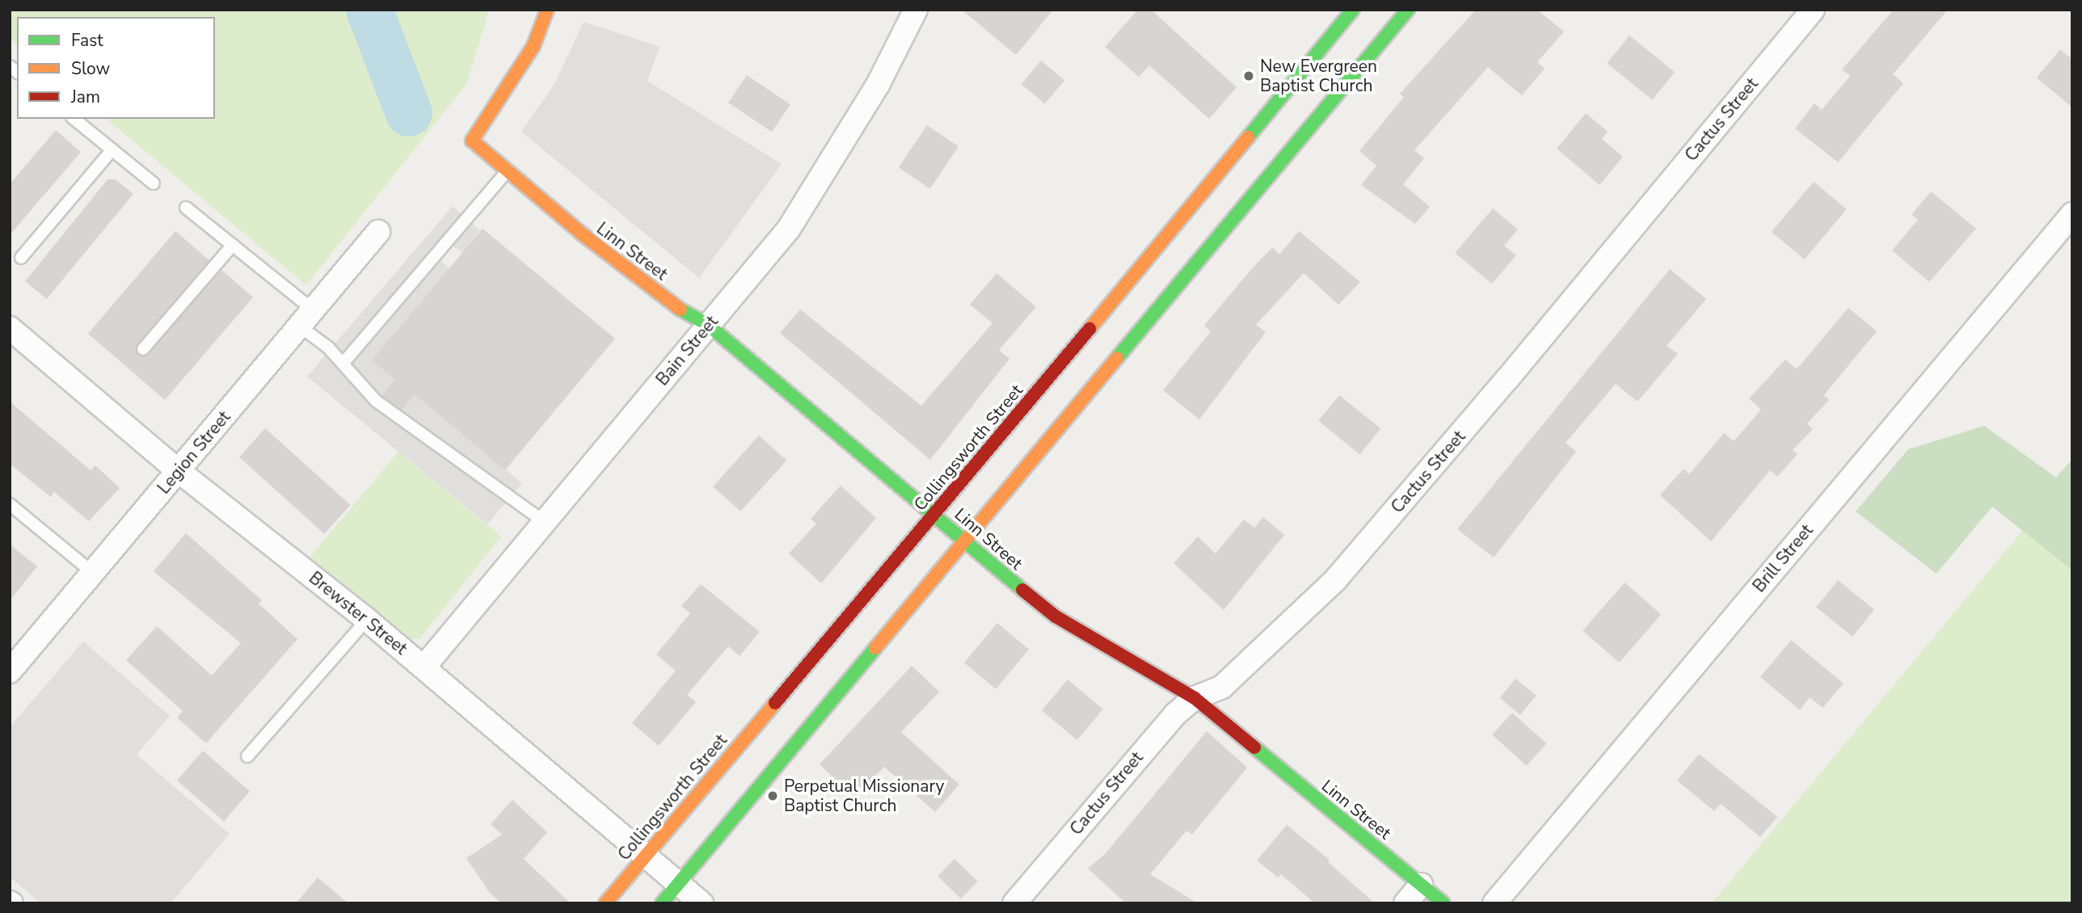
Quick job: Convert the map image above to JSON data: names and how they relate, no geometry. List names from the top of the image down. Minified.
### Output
{"streets":{"main road":["Linn Street","Collingsworth Street"],"street":["Cactus Street","Bain Street","Legion Street","Brill Street","Brewster Street"]},"crossings":[["Cactus Street","Linn Street"],["Linn Street","Bain Street"],["Linn Street","Collingsworth Street"],["Bain Street","Brewster Street"],["Collingsworth Street","Brewster Street"],["Legion Street","Brewster Street"]],"places":["New Evergreen Baptist Church","Perpetual Missionary Baptist Church"],"legend":["Fast","Slow","Jam"]}
